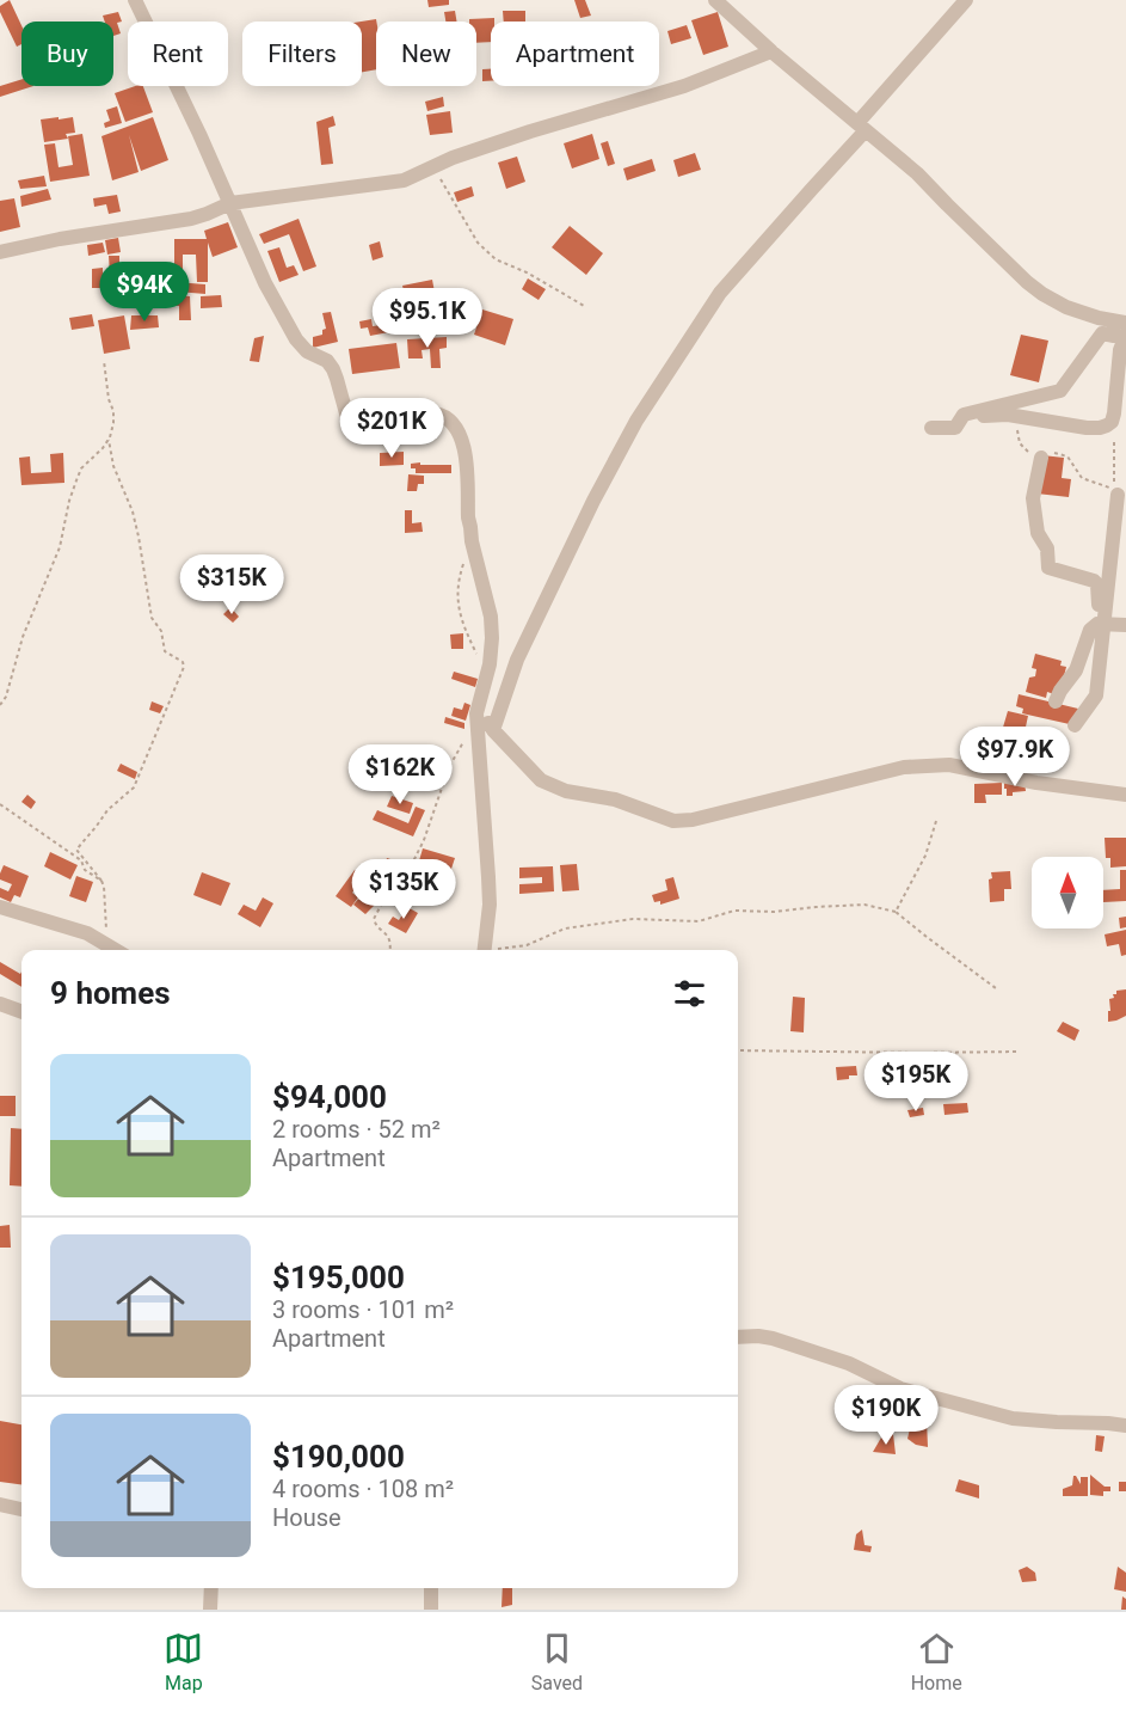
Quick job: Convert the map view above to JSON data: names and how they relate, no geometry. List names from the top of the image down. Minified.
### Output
{"north":"top","page":{"chip":["Buy","Rent","Filters","New","Apartment"],"price":["$94K","$95.1K","$201K","$315K","$97.9K","$162K","$135K","$195K","$190K"],"heading":"9 homes","list":[{"name":"$94,000","note":"2 rooms · 52 m² · Apartment"},{"name":"$195,000","note":"3 rooms · 101 m² · Apartment"},{"name":"$190,000","note":"4 rooms · 108 m² · House"}],"tabs":["Map","Saved","Home"]}}
